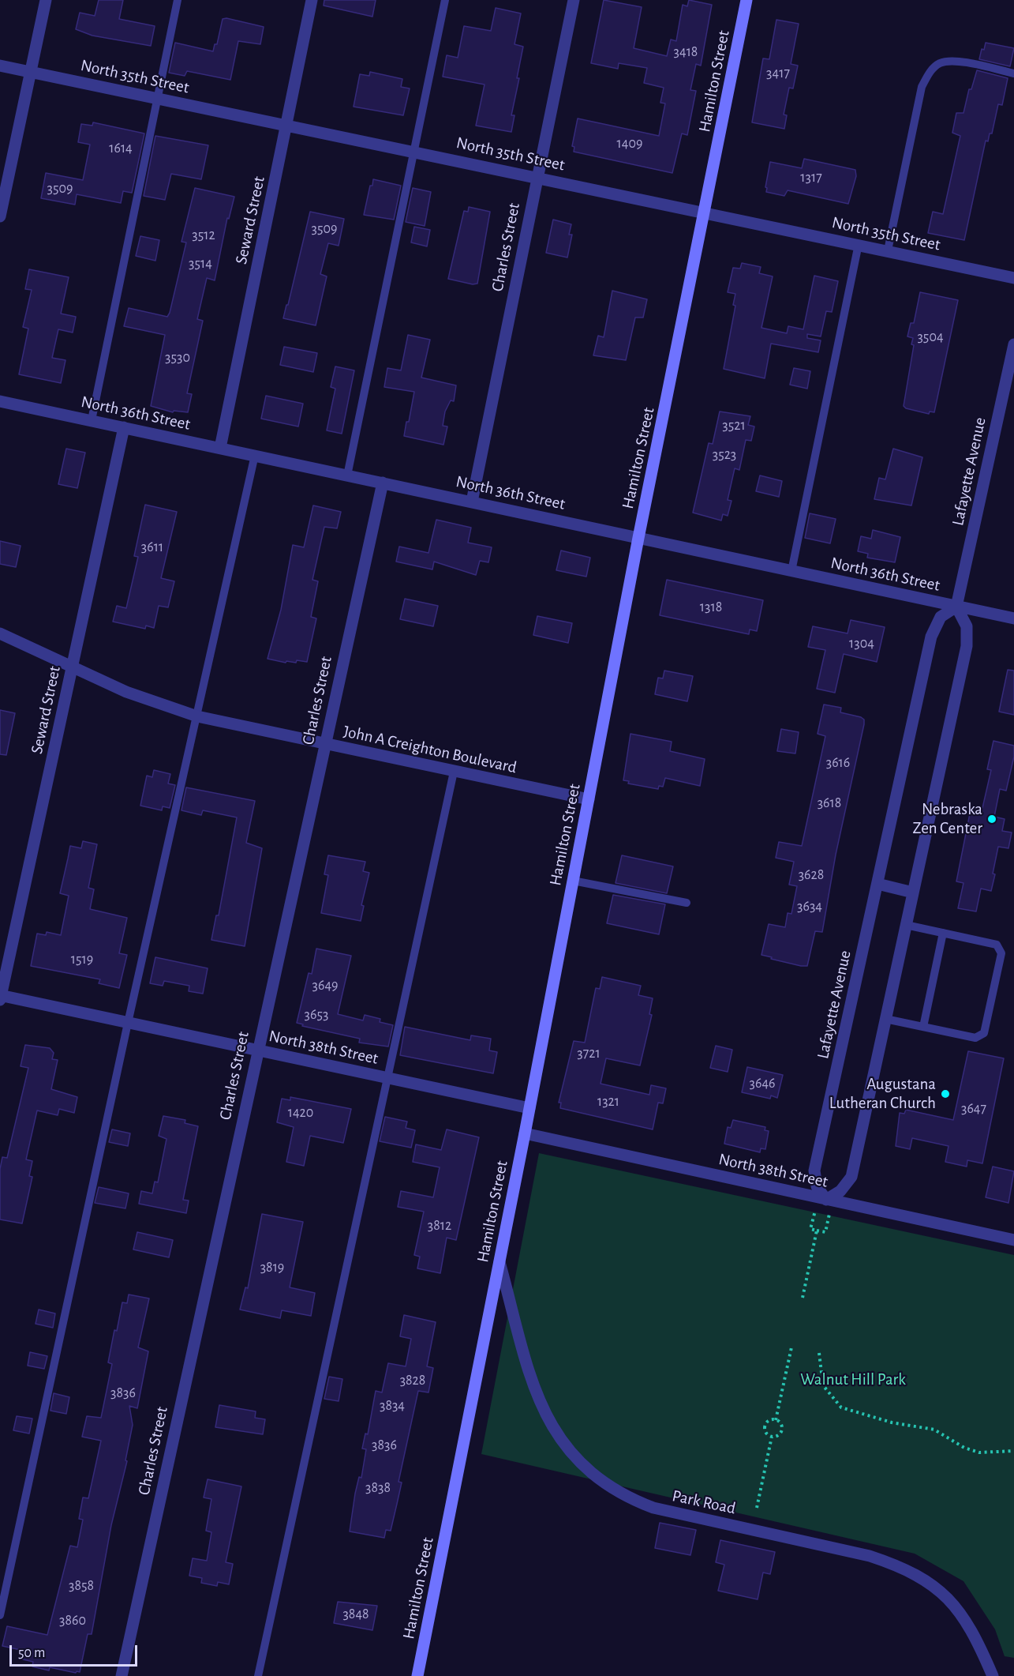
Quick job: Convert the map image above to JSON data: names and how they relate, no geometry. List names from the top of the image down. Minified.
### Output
{"streets":{"main road":["Hamilton Street"],"street":["North 35th Street","Seward Street","Charles Street","North 36th Street","Lafayette Avenue","John A Creighton Boulevard","North 38th Street","Park Road"]},"crossings":[["North 35th Street","Hamilton Street"],["North 35th Street","Seward Street"],["North 35th Street","Charles Street"],["Hamilton Street","North 36th Street"],["Hamilton Street","John A Creighton Boulevard"],["Hamilton Street","North 38th Street"],["Hamilton Street","Park Road"],["Seward Street","North 36th Street"],["Seward Street","John A Creighton Boulevard"],["Seward Street","North 38th Street"],["Charles Street","North 36th Street"],["Charles Street","John A Creighton Boulevard"],["Charles Street","North 38th Street"],["North 36th Street","Lafayette Avenue"],["Lafayette Avenue","North 38th Street"]],"parks":["Walnut Hill Park"],"places":["Nebraska Zen Center","Augustana Lutheran Church"],"house_numbers":["3418","3417","1409","1614","1317","3509","3509","3512","3514","3504","3530","3521","3523","3611","1318","1304","3616","3618","3628","3634","1519","3649","3653","3721","3646","1321","3647","1420","3812","3819","3828","3836","3834","3836","3838","3858","3848","3860"],"scale_bar":"50 m"}
